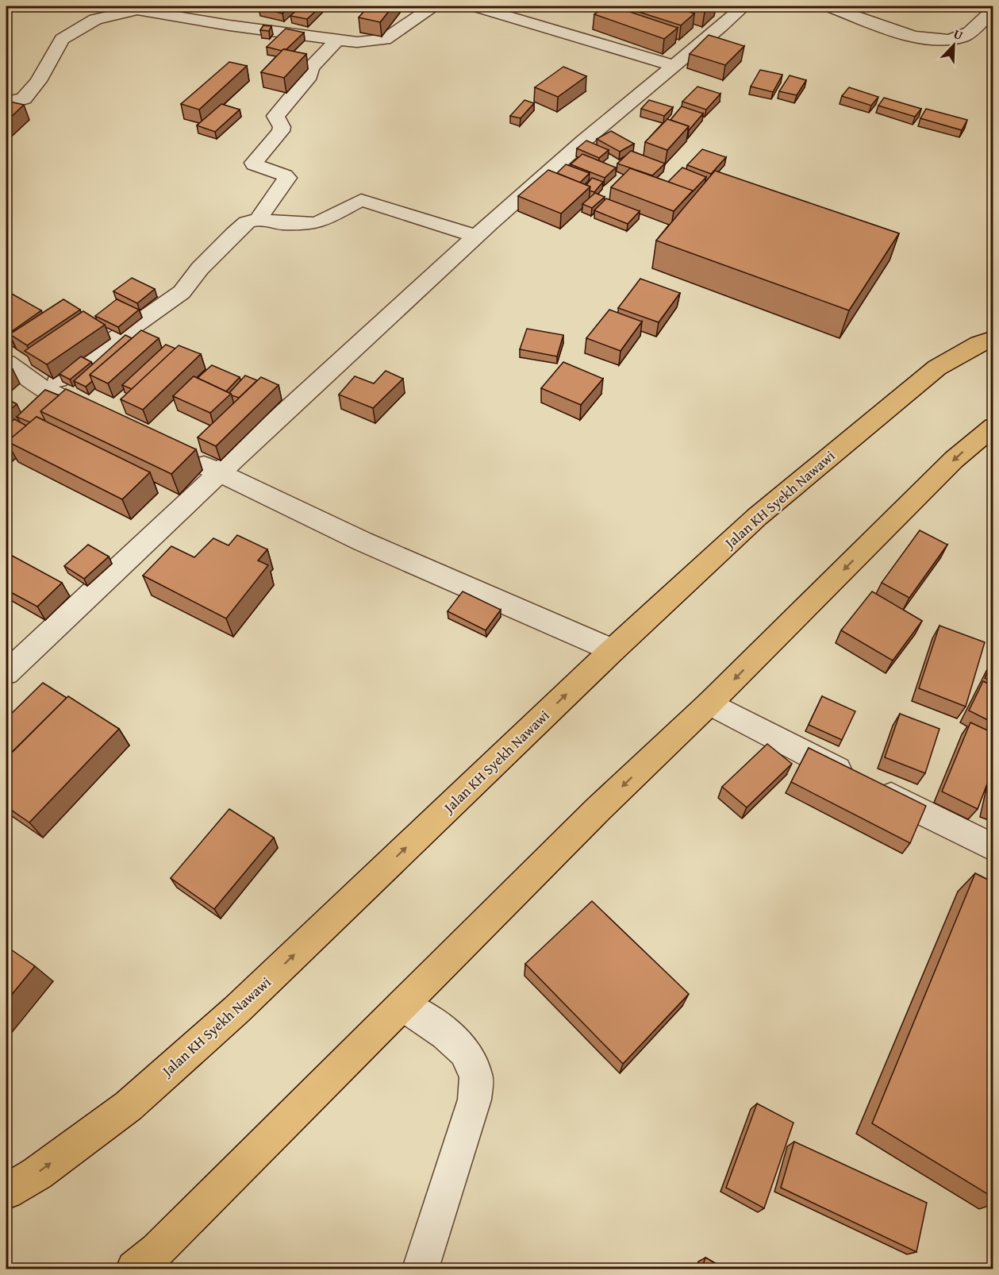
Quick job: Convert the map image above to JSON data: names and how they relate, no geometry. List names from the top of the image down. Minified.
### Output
{"streets":{"main road":["Jalan KH Syekh Nawawi"]},"north":"top right"}
